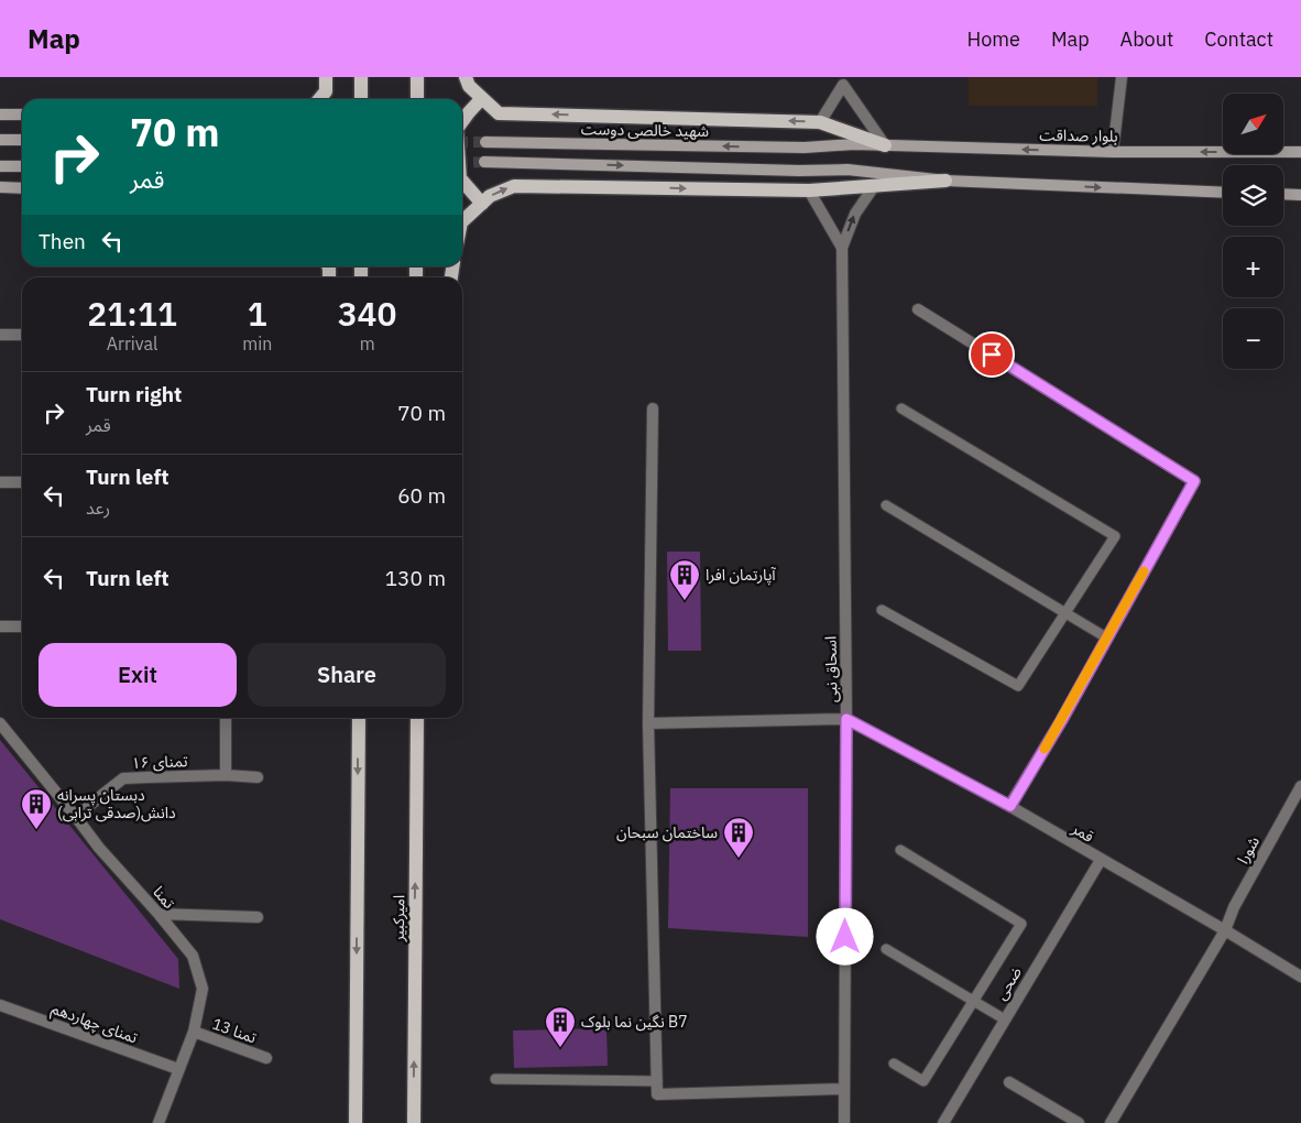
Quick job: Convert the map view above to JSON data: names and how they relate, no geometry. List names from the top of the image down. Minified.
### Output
{"streets":{"main road":["امیرکبیر"],"street":["شهید خالصی دوست","بلوار صداقت","اسحاق نبی","تمنای ۱۶","قمر","شورا","تمنا","ضحی","تمنای چهاردهم","تمنا 13"]},"crossings":[["شهید خالصی دوست","بلوار صداقت"],["اسحاق نبی","قمر"],["تمنای ۱۶","تمنا"],["قمر","شورا"],["قمر","ضحی"],["تمنا","تمنای چهاردهم"],["تمنا","تمنا 13"]],"places":{"building":["آپارتمان افرا","دبستان پسرانه دانش(صدقی ترابی)","ساختمان سبحان","نگین نما بلوک B7"]},"north":"top right","page":{"header":"Map","nav":["Home","Map","About","Contact"],"map_buttons":["+","−"],"turn":["70 m","قمر"],"then":"Then","eta":["21:11","Arrival","1","min","340","m"],"list":[{"name":"Turn right","note":"قمر","value":"70 m"},{"name":"Turn left","note":"رعد","value":"60 m"},{"name":"Turn left","value":"130 m"}],"buttons":["Exit","Share"]}}
